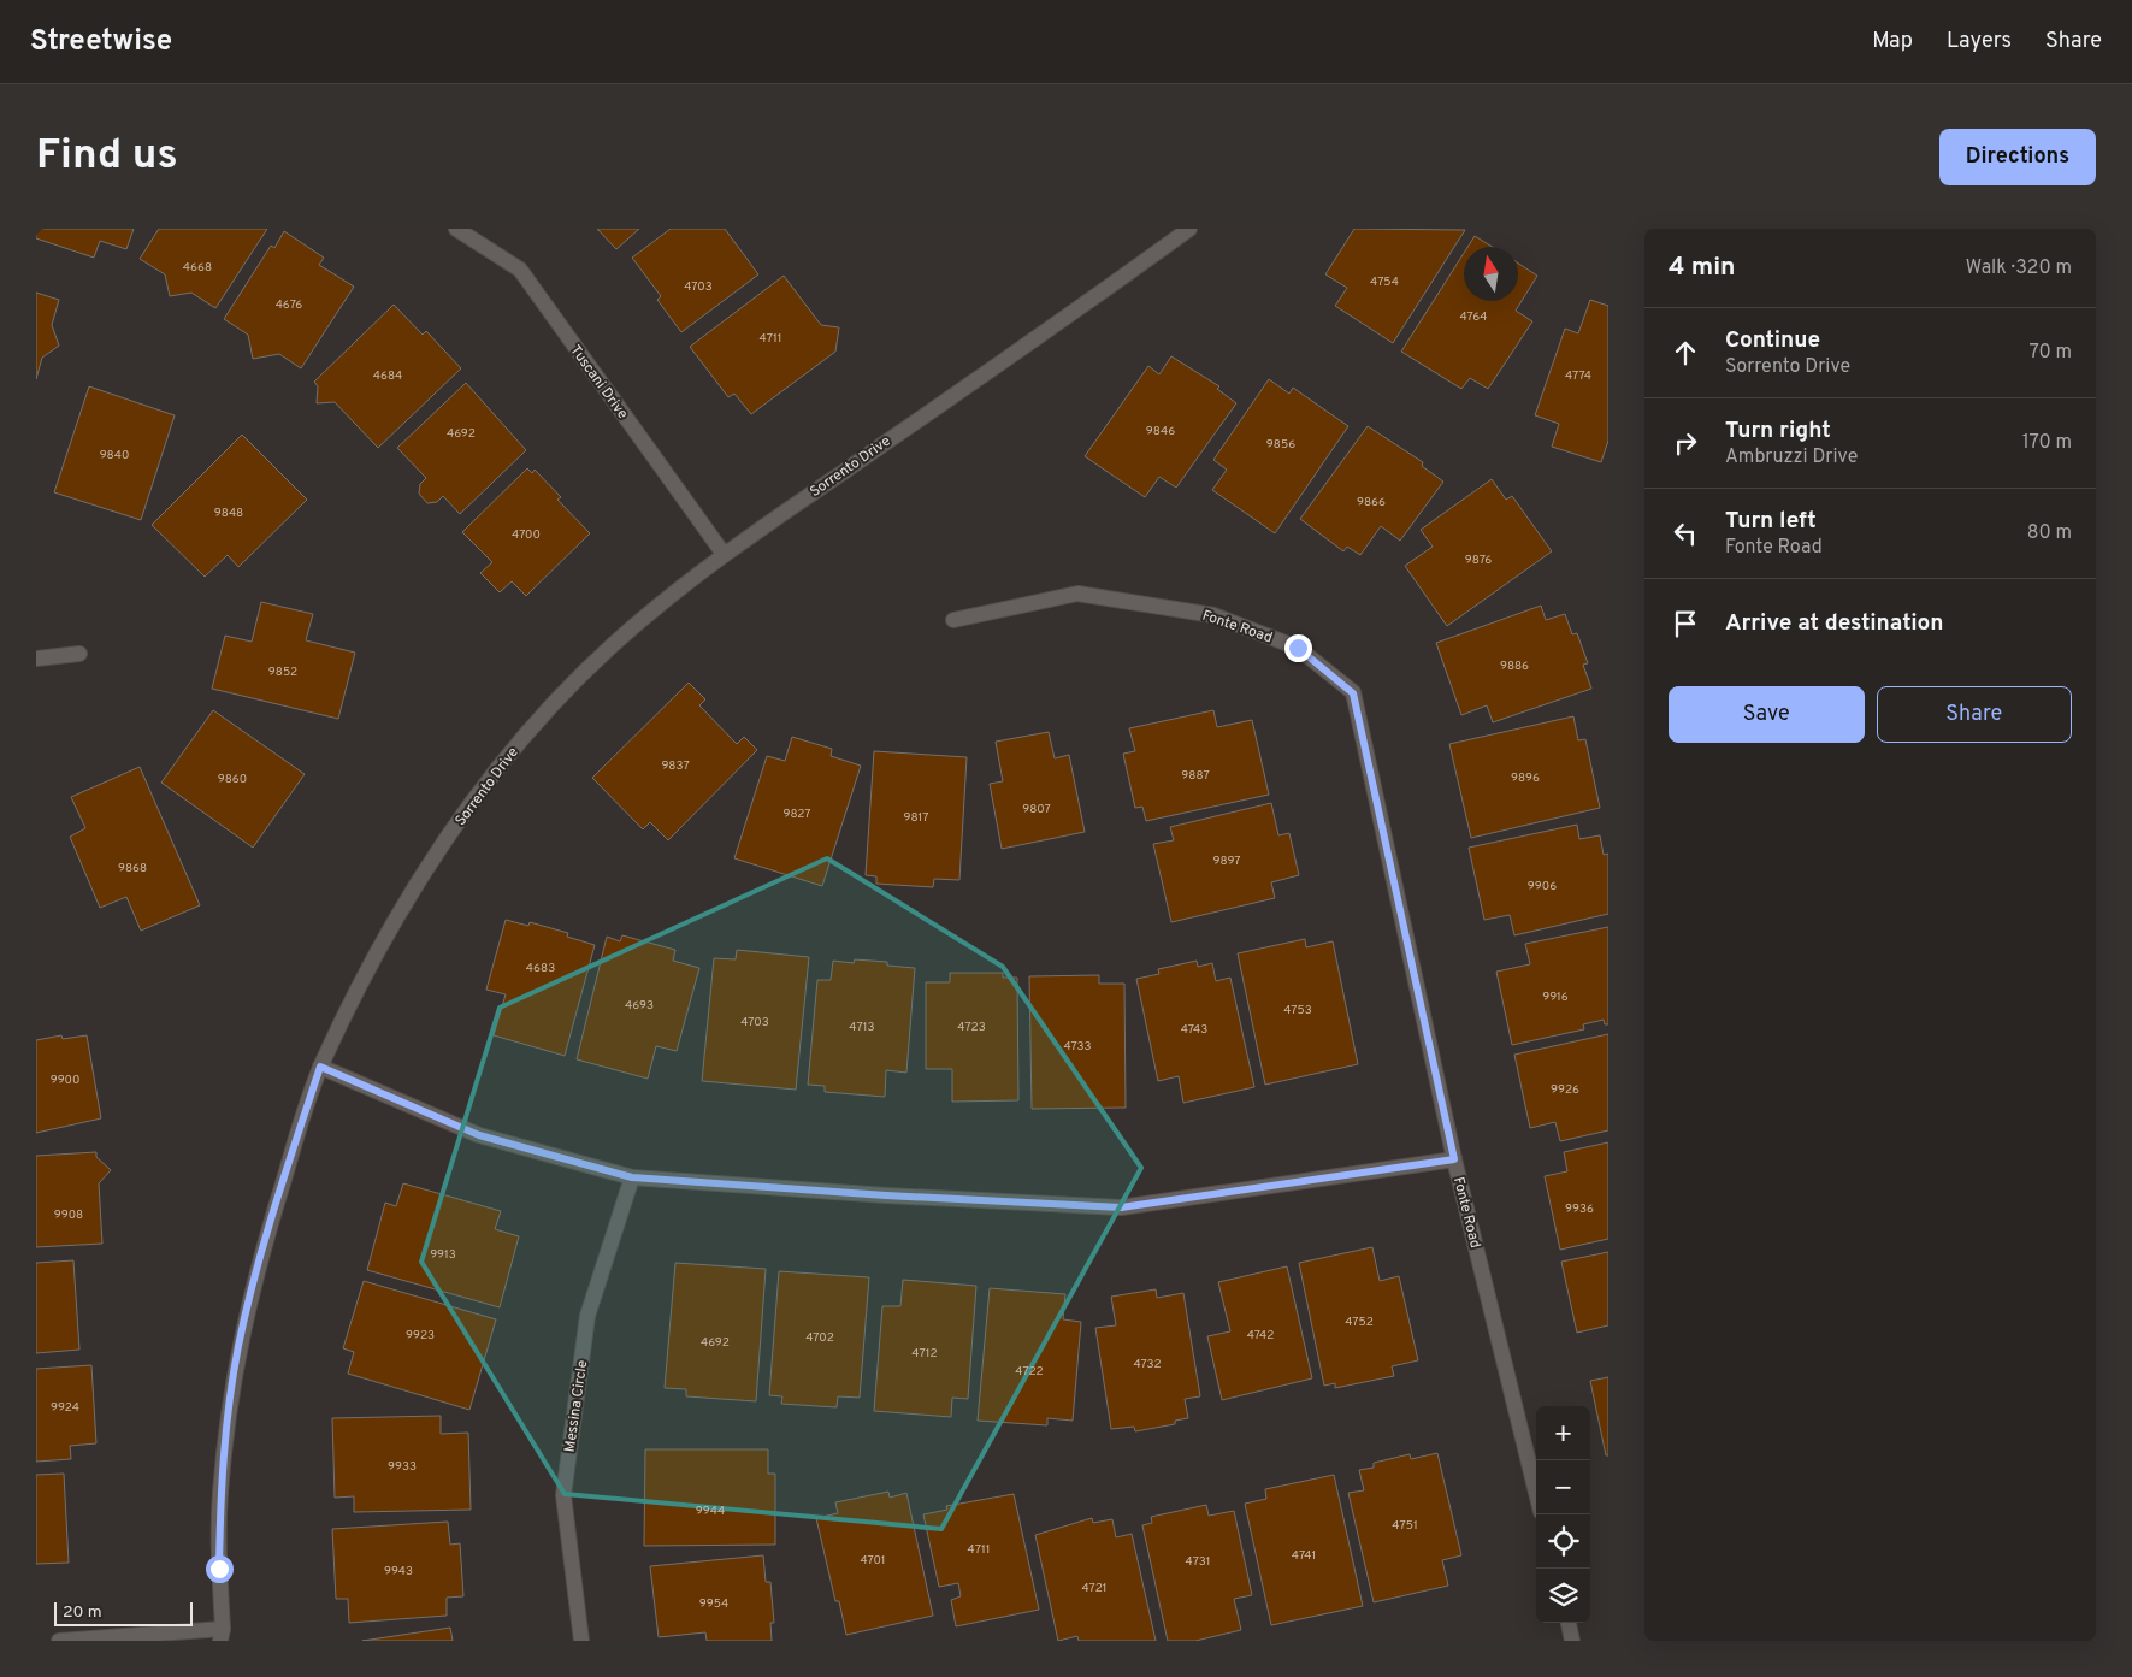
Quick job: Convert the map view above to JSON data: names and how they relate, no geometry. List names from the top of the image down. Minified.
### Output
{"streets":{"street":["Tuscani Drive","Sorrento Drive","Fonte Road","Messina Circle"]},"crossings":[["Tuscani Drive","Sorrento Drive"]],"house_numbers":["4668","4754","4703","4676","4764","4711","4684","4774","9846","4692","9856","9840","9866","9848","4700","9876","9886","9852","9837","9887","9896","9860","9807","9827","9817","9897","9868","9906","4683","9916","4693","4753","4703","4713","4723","4743","4733","9900","9926","9936","9908","9913","4752","9923","4742","4702","4692","4712","4732","4722","9924","9933","9944","4751","4711","4741","4701","4731","9943","4721","9954"],"scale_bar":"20 m","north":"top","page":{"header":"Streetwise","nav":["Map","Layers","Share"],"buttons":["Directions",["Save","Share"]],"title":"Find us","heading":["4 min","Walk · 320 m"],"list":[["Continue","Sorrento Drive","70 m"],["Turn right","Ambruzzi Drive","170 m"],["Turn left","Fonte Road","80 m"],"Arrive at destination"],"map_buttons":["+","−"],"scale":"20 m"}}
